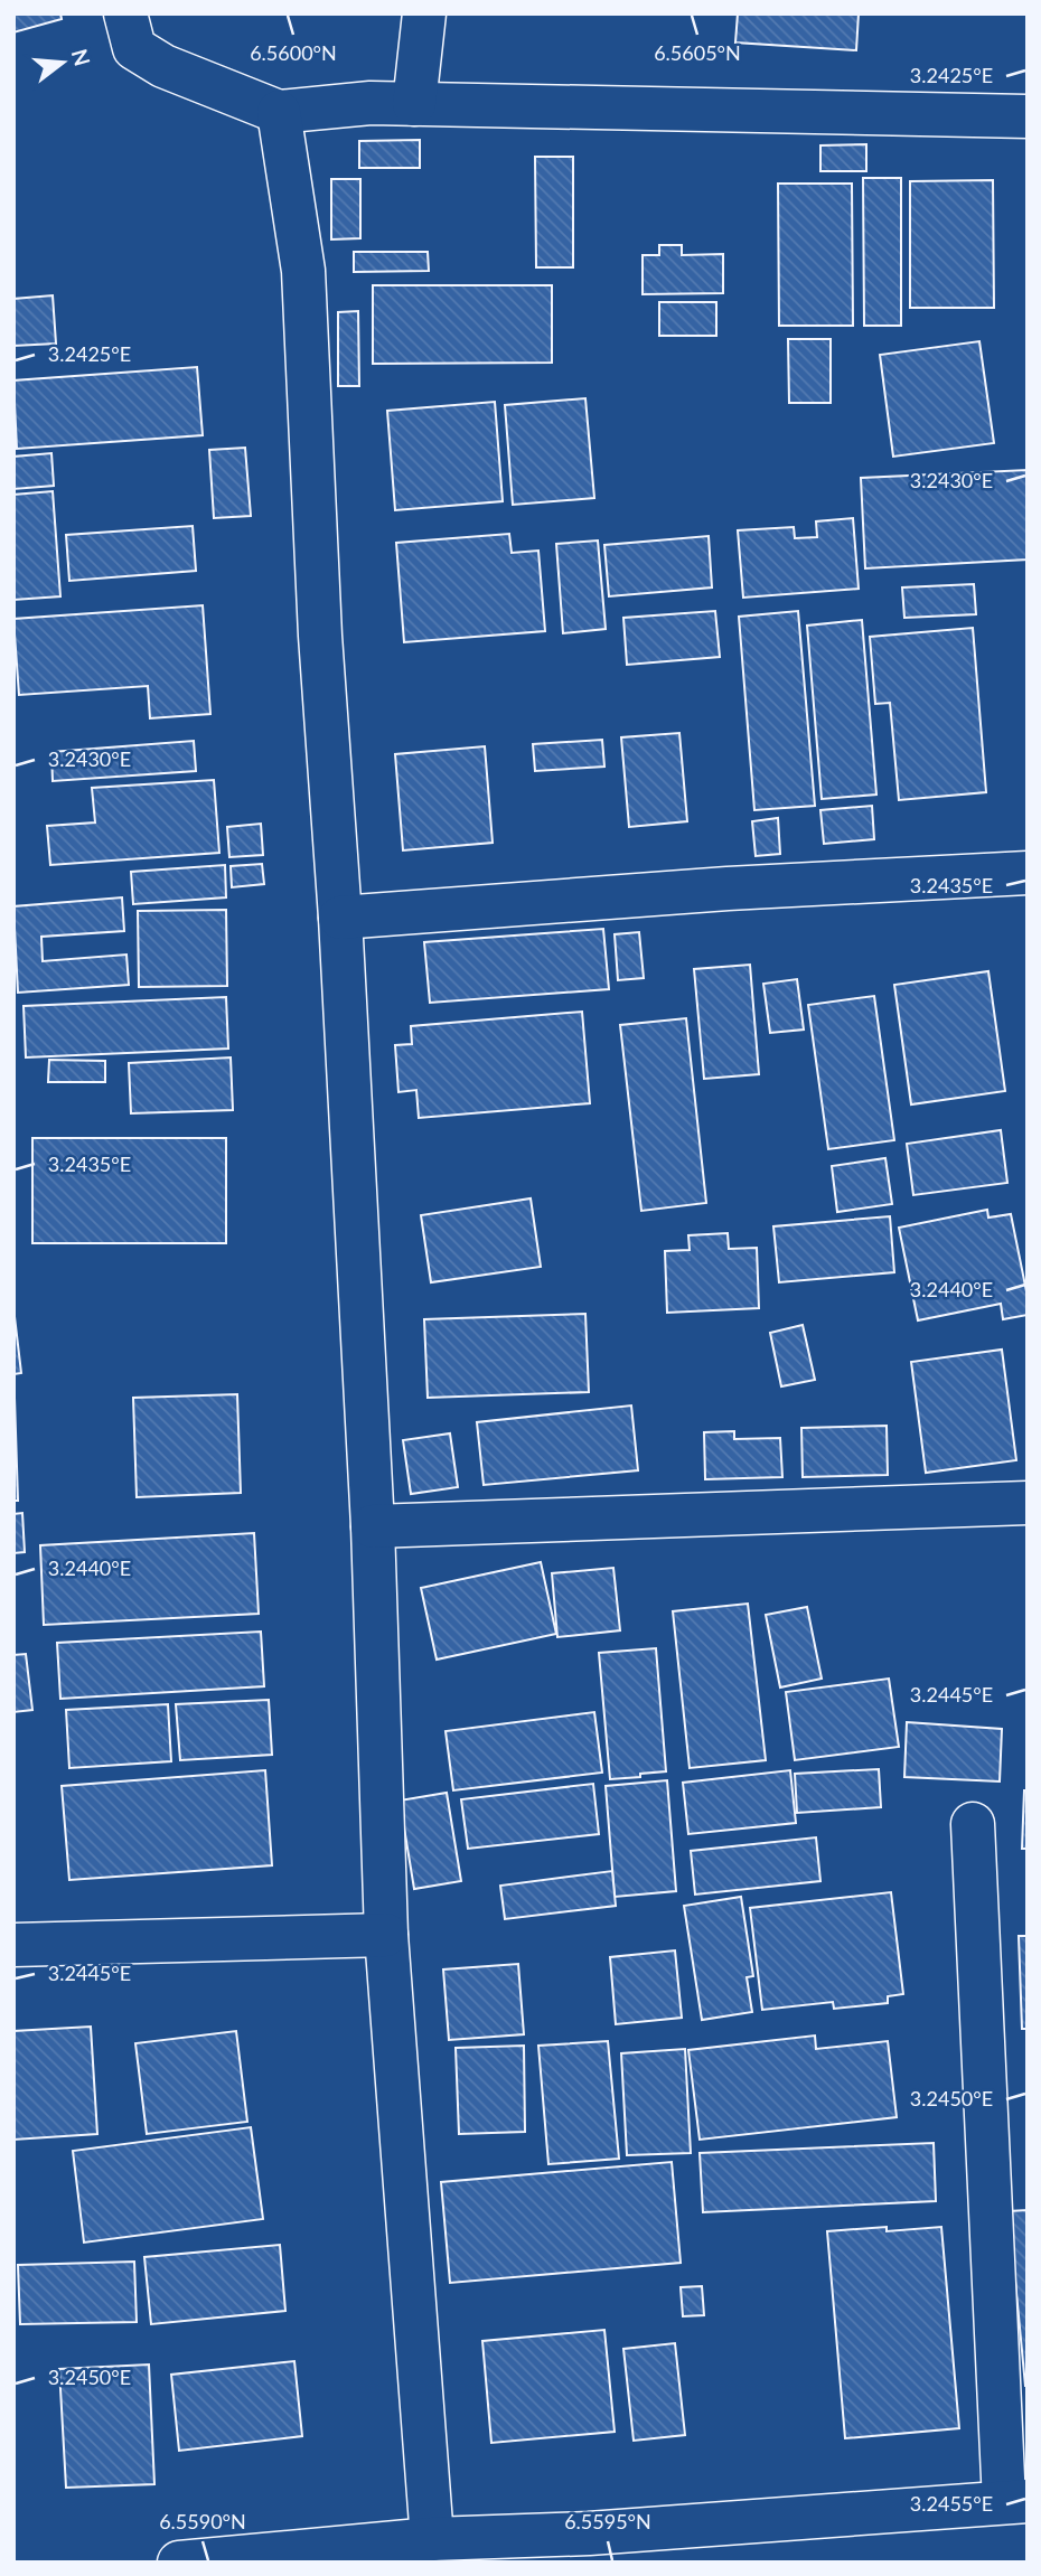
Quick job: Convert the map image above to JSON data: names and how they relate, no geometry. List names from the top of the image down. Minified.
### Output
{"north":"right","coordinates":["6.5600°N","6.5605°N","3.2425°E","3.2430°E","3.2435°E","3.2440°E","3.2445°E","3.2450°E","3.2455°E","6.5590°N","6.5595°N"]}
